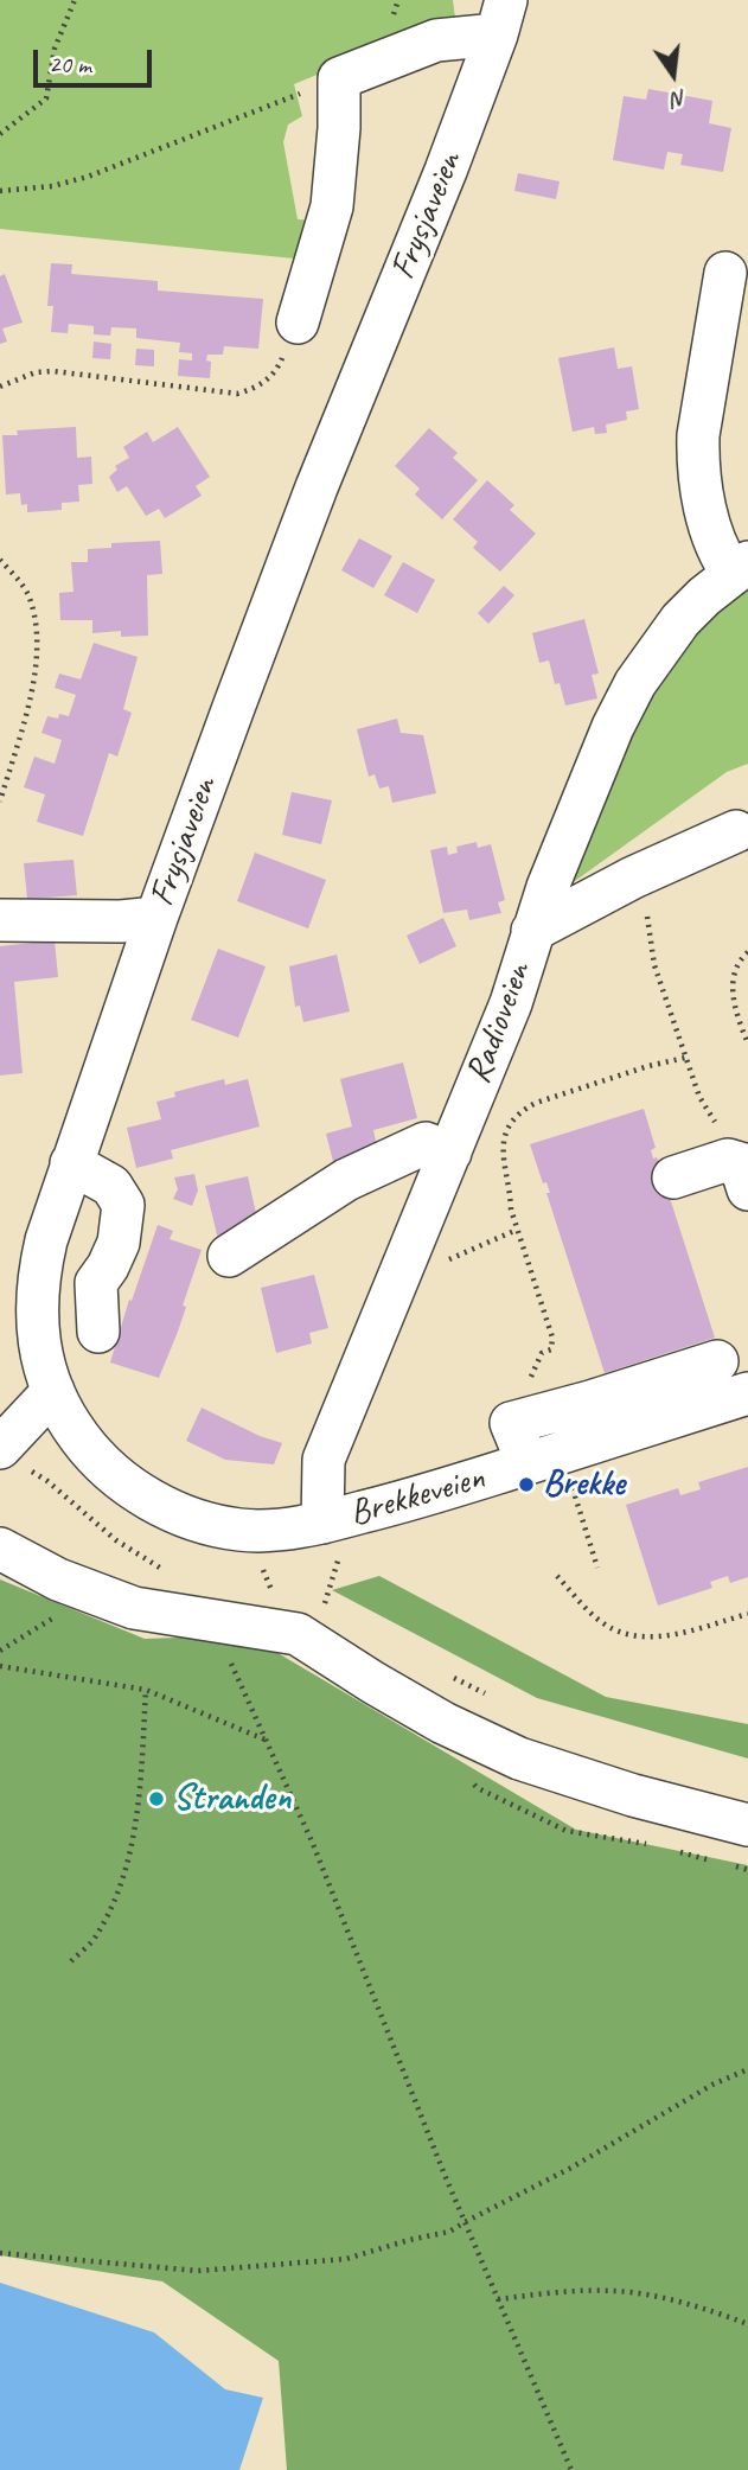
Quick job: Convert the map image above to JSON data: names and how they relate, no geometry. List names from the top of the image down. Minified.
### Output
{"streets":{"street":["Frysjaveien","Radioveien","Brekkeveien"]},"crossings":[["Frysjaveien","Radioveien"],["Frysjaveien","Brekkeveien"],["Radioveien","Brekkeveien"]],"places":["Brekke","Stranden"],"scale_bar":"20 m","north":"bottom"}
